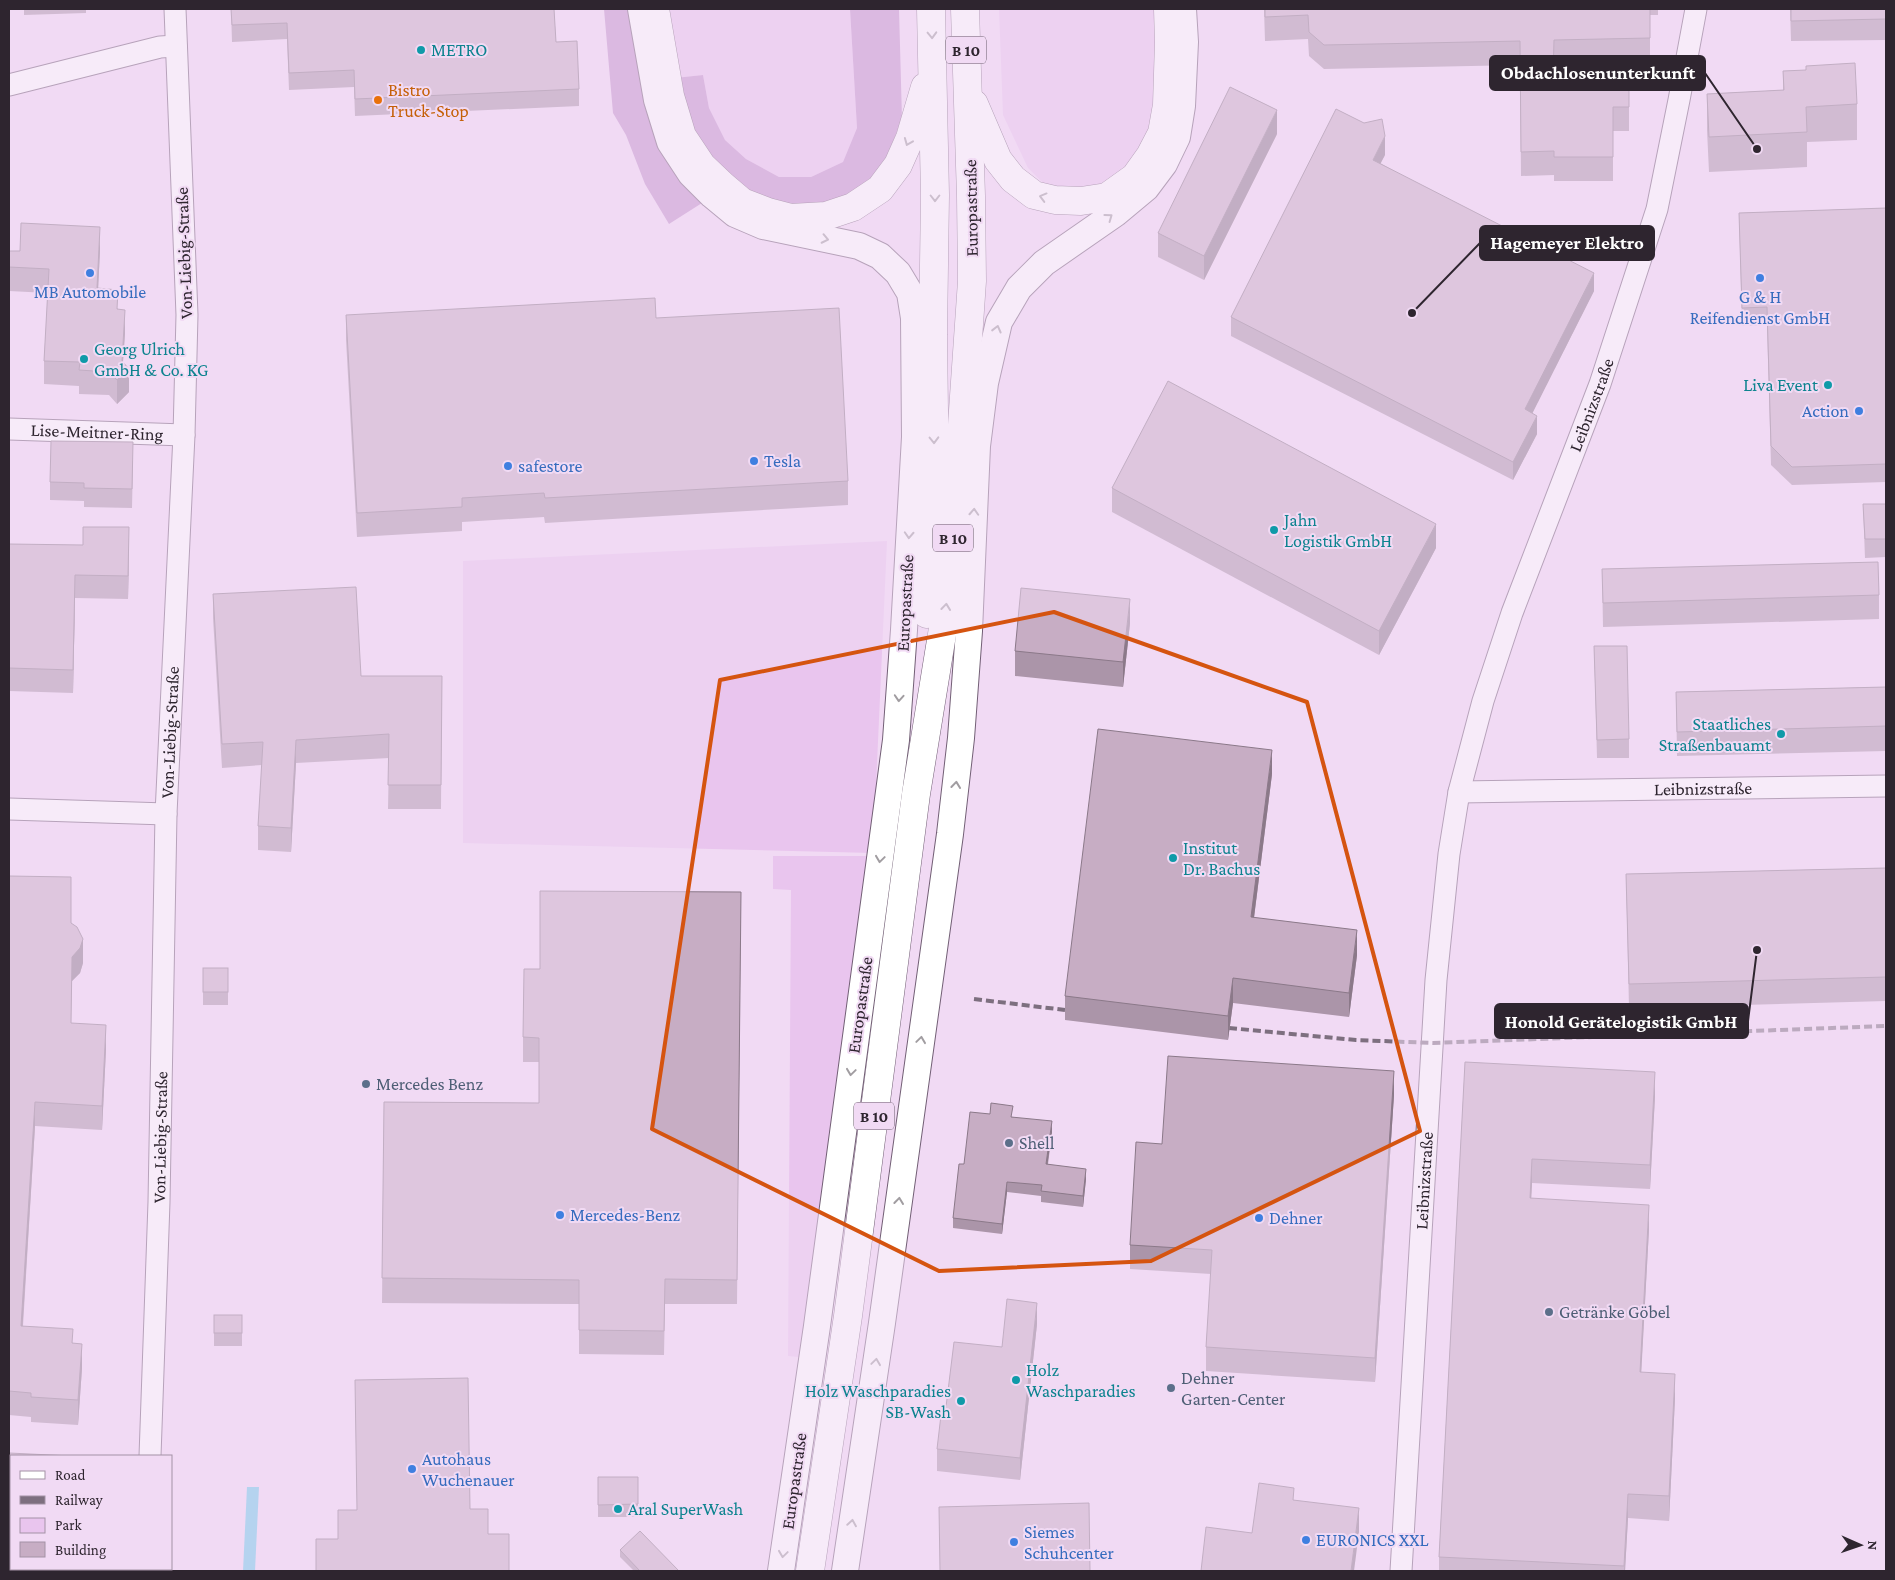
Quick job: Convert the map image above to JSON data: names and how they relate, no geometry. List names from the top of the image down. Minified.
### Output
{"streets":{"highway":["B 10","Europastraße"],"street":["Von-Liebig-Straße","Leibnizstraße","Lise-Meitner-Ring"]},"crossings":[["B 10","Europastraße"],["Von-Liebig-Straße","Lise-Meitner-Ring"]],"places":["METRO","Bistro Truck-Stop","Obdachlosenunterkunft","MB Automobile","G & H Reifendienst GmbH","Hagemeyer Elektro","Georg Ulrich GmbH & Co. KG","Liva Event","Action","Tesla","safestore","Jahn Logistik GmbH","Staatliches Straßenbauamt","Institut Dr. Bachus","Honold Gerätelogistik GmbH","Mercedes Benz","Shell","Mercedes-Benz","Dehner","Getränke Göbel","Holz Waschparadies","Dehner Garten-Center","Holz Waschparadies SB-Wash","Autohaus Wuchenauer","Aral SuperWash","EURONICS XXL","Siemes Schuhcenter"],"legend":["Road","Railway","Park","Building"],"north":"right"}
